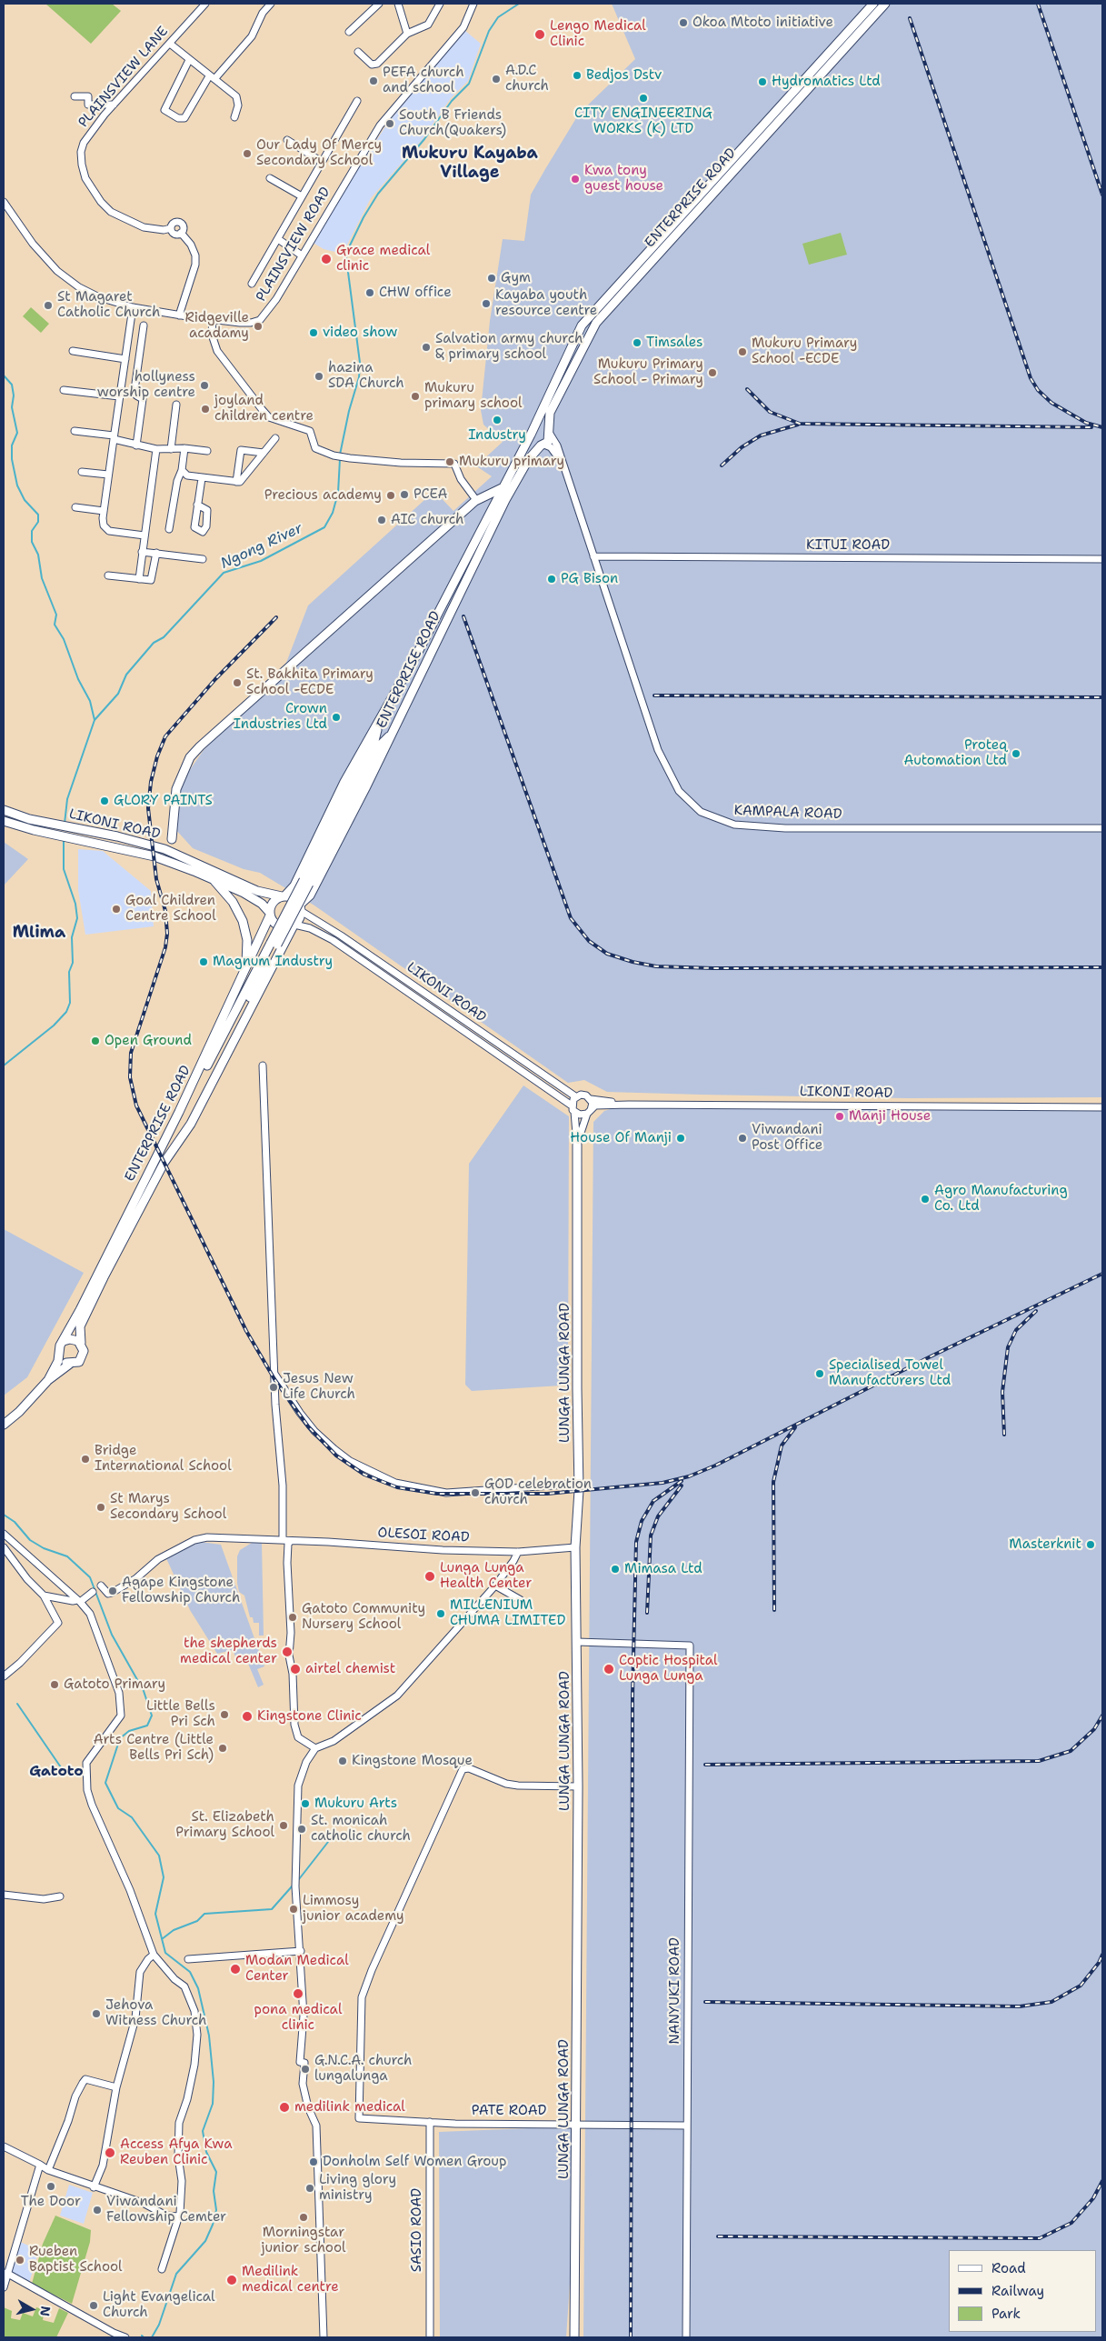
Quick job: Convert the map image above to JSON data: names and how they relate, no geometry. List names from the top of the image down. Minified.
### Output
{"streets":{"main road":["ENTERPRISE ROAD","LIKONI ROAD","LUNGA LUNGA ROAD"],"street":["PLAINSVIEW LANE","PLAINSVIEW ROAD","KITUI ROAD","KAMPALA ROAD","OLESOI ROAD","NANYUKI ROAD","PATE ROAD","SASIO ROAD"]},"crossings":[["ENTERPRISE ROAD","KAMPALA ROAD"],["ENTERPRISE ROAD","LIKONI ROAD"],["KITUI ROAD","KAMPALA ROAD"],["LIKONI ROAD","LUNGA LUNGA ROAD"],["LUNGA LUNGA ROAD","OLESOI ROAD"],["LUNGA LUNGA ROAD","NANYUKI ROAD"],["LUNGA LUNGA ROAD","PATE ROAD"],["NANYUKI ROAD","PATE ROAD"],["PATE ROAD","SASIO ROAD"]],"districts":["Mukuru Kayaba Village","Mlima","Gatoto"],"water":["Ngong River"],"places":["Okoa Mtoto initiative","Lengo Medical Clinic","Bedjos Dstv","A.D.C church","PEFA church and school","Hydromatics Ltd","CITY ENGINEERING WORKS (K) LTD","South B Friends Church(Quakers)","Our Lady Of Mercy Secondary School","Kwa tony guest house","Grace medical clinic","Gym","CHW office","Kayaba youth resource centre","St Magaret Catholic Church","Ridgeville acadamy","video show","Timsales","Salvation army church & primary school","Mukuru Primary School -ECDE","Mukuru Primary School - Primary","hazina SDA Church","hollyness worship centre","Mukuru primary school","joyland children centre","Industry","Mukuru primary","PCEA","Precious academy","AIC church","PG Bison","St. Bakhita Primary School -ECDE","Crown Industries Ltd","Proteq Automation Ltd","GLORY PAINTS","Goal Children Centre School","Magnum Industry","Open Ground","Manji House","House Of Manji","Viwandani Post Office","Agro Manufacturing Co. Ltd","Specialised Towel Manufacturers Ltd","Jesus New Life Church","Bridge International School","GOD celebration church","St Marys Secondary School","Masterknit","Mimasa Ltd","Lunga Lunga Health Center","Agape Kingstone Fellowship Church","MILLENIUM CHUMA LIMITED","Gatoto Community Nursery School","the shepherds medical center","airtel chemist","Coptic Hospital Lunga Lunga","Gatoto Primary","Little Bells Pri Sch","Kingstone Clinic","Arts Centre (Little Bells Pri Sch)","Kingstone Mosque","Mukuru Arts","St. Elizabeth Primary School","St. monicah catholic church","Limmosy junior academy","Modan Medical Center","pona medical clinic","Jehova Witness Church","G.N.C.A. church lungalunga","medilink medical","Access Afya Kwa Reuben Clinic","Donholm Self Women Group","The Door","Living glory ministry","Viwandani Fellowship Cemter","Morningstar junior school","Rueben Baptist School","Medilink medical centre","Light Evangelical Church"],"legend":["Road","Railway","Park"],"north":"right"}
